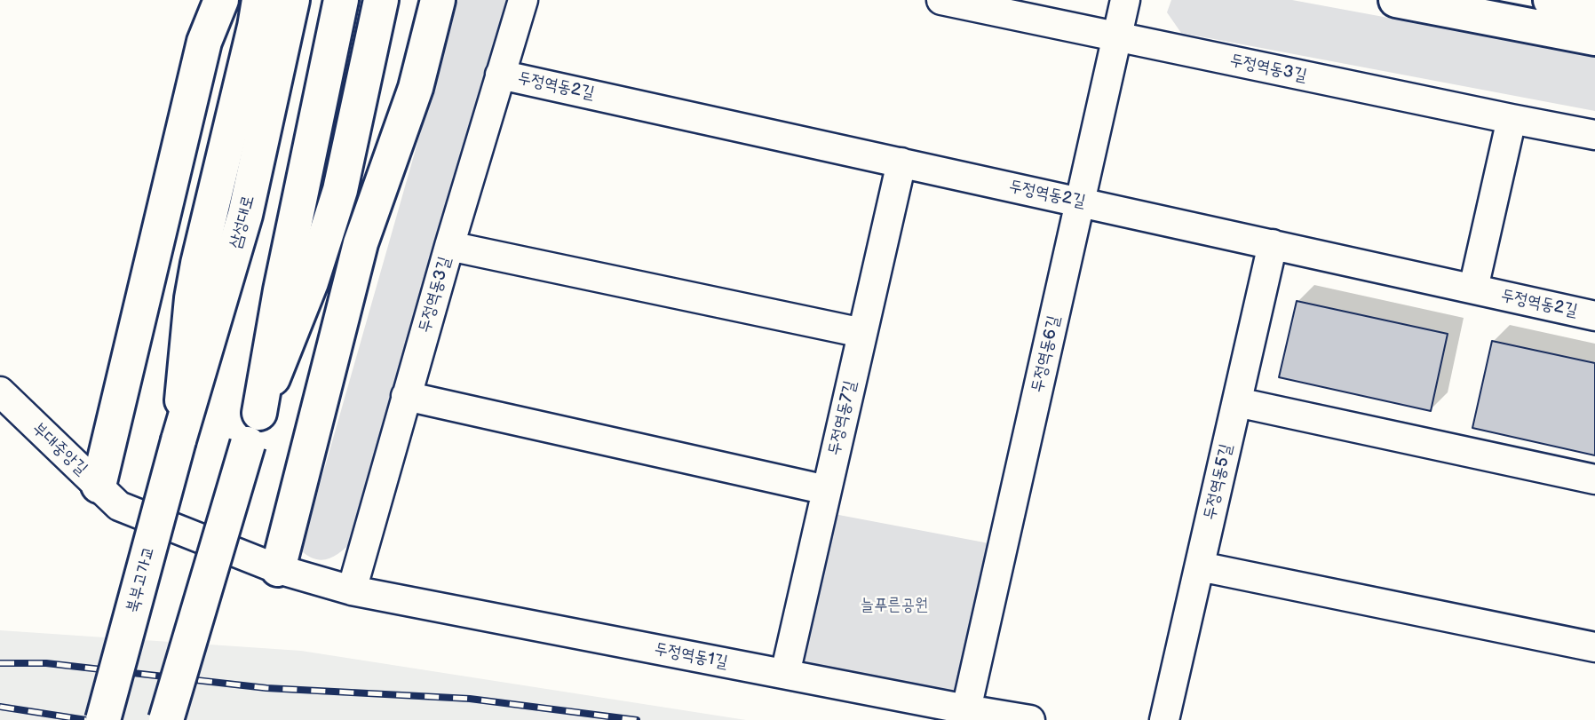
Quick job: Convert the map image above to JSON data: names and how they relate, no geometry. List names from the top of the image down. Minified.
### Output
{"streets":{"main road":["삼성대로","북부고가교"],"street":["두정역동3길","두정역동2길","두정역동6길","두정역동7길","부대중앙길","두정역동5길","두정역동1길"]},"crossings":[["두정역동3길","두정역동2길"],["두정역동3길","두정역동6길"],["두정역동3길","두정역동1길"],["두정역동2길","두정역동6길"],["두정역동2길","두정역동7길"],["두정역동2길","두정역동5길"],["삼성대로","북부고가교"],["두정역동6길","두정역동1길"],["두정역동7길","두정역동1길"],["부대중앙길","두정역동1길"]],"parks":["늘푸른공원"]}
